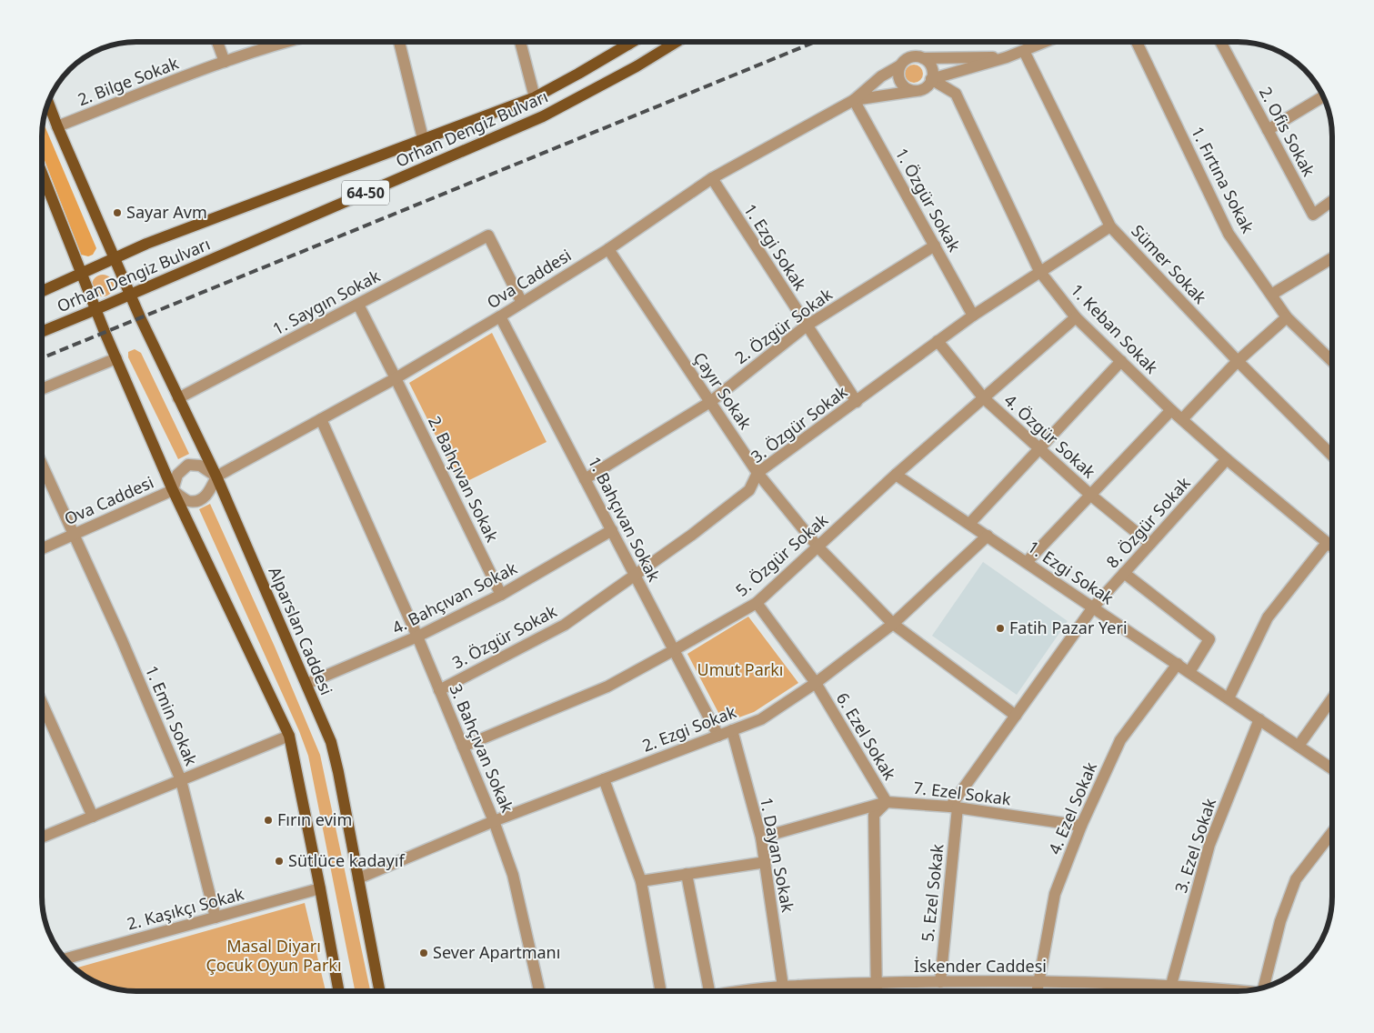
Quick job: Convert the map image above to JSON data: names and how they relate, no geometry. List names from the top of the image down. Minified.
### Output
{"streets":{"main road":["Orhan Dengiz Bulvarı","64-50","Alparslan Caddesi"],"street":["2. Bilge Sokak","2. Ofis Sokak","1. Fırtına Sokak","1. Özgür Sokak","1. Ezgi Sokak","Sümer Sokak","Ova Caddesi","1. Saygın Sokak","2. Özgür Sokak","1. Keban Sokak","Çayır Sokak","3. Özgür Sokak","4. Özgür Sokak","2. Bahçıvan Sokak","1. Bahçıvan Sokak","8. Özgür Sokak","5. Özgür Sokak","4. Bahçıvan Sokak","1. Emin Sokak","2. Ezgi Sokak","6. Ezel Sokak","3. Bahçıvan Sokak","7. Ezel Sokak","4. Ezel Sokak","3. Ezel Sokak","1. Dayan Sokak","5. Ezel Sokak","2. Kaşıkçı Sokak","İskender Caddesi"]},"crossings":[["2. Bilge Sokak","Alparslan Caddesi"],["Orhan Dengiz Bulvarı","Alparslan Caddesi"],["1. Özgür Sokak","Ova Caddesi"],["1. Özgür Sokak","2. Özgür Sokak"],["1. Özgür Sokak","3. Özgür Sokak"],["1. Ezgi Sokak","Ova Caddesi"],["1. Ezgi Sokak","2. Özgür Sokak"],["1. Ezgi Sokak","3. Özgür Sokak"],["1. Ezgi Sokak","8. Özgür Sokak"],["1. Ezgi Sokak","5. Özgür Sokak"],["1. Ezgi Sokak","2. Ezgi Sokak"],["1. Ezgi Sokak","4. Ezel Sokak"],["1. Ezgi Sokak","3. Ezel Sokak"],["Sümer Sokak","3. Özgür Sokak"],["Ova Caddesi","1. Saygın Sokak"],["Ova Caddesi","Çayır Sokak"],["Ova Caddesi","2. Bahçıvan Sokak"],["Ova Caddesi","1. Bahçıvan Sokak"],["Ova Caddesi","Alparslan Caddesi"],["Ova Caddesi","1. Emin Sokak"],["Ova Caddesi","3. Bahçıvan Sokak"],["1. Saygın Sokak","2. Bahçıvan Sokak"],["1. Saygın Sokak","Alparslan Caddesi"],["2. Özgür Sokak","Çayır Sokak"],["2. Özgür Sokak","1. Bahçıvan Sokak"],["1. Keban Sokak","3. Özgür Sokak"],["1. Keban Sokak","8. Özgür Sokak"],["1. Keban Sokak","5. Özgür Sokak"],["Çayır Sokak","3. Özgür Sokak"],["Çayır Sokak","8. Özgür Sokak"],["Çayır Sokak","5. Özgür Sokak"],["Çayır Sokak","2. Ezgi Sokak"],["3. Özgür Sokak","4. Özgür Sokak"],["3. Özgür Sokak","1. Bahçıvan Sokak"],["3. Özgür Sokak","3. Bahçıvan Sokak"],["4. Özgür Sokak","8. Özgür Sokak"],["4. Özgür Sokak","5. Özgür Sokak"],["2. Bahçıvan Sokak","4. Bahçıvan Sokak"],["1. Bahçıvan Sokak","5. Özgür Sokak"],["1. Bahçıvan Sokak","4. Bahçıvan Sokak"],["1. Bahçıvan Sokak","2. Ezgi Sokak"],["8. Özgür Sokak","7. Ezel Sokak"],["8. Özgür Sokak","5. Ezel Sokak"],["5. Özgür Sokak","6. Ezel Sokak"],["5. Özgür Sokak","3. Bahçıvan Sokak"],["4. Bahçıvan Sokak","Alparslan Caddesi"],["4. Bahçıvan Sokak","3. Bahçıvan Sokak"],["Alparslan Caddesi","2. Ezgi Sokak"],["1. Emin Sokak","2. Kaşıkçı Sokak"],["2. Ezgi Sokak","6. Ezel Sokak"],["2. Ezgi Sokak","3. Bahçıvan Sokak"],["2. Ezgi Sokak","1. Dayan Sokak"],["6. Ezel Sokak","7. Ezel Sokak"],["6. Ezel Sokak","İskender Caddesi"],["7. Ezel Sokak","4. Ezel Sokak"],["7. Ezel Sokak","1. Dayan Sokak"],["7. Ezel Sokak","5. Ezel Sokak"],["4. Ezel Sokak","İskender Caddesi"],["3. Ezel Sokak","İskender Caddesi"],["1. Dayan Sokak","İskender Caddesi"],["5. Ezel Sokak","İskender Caddesi"]],"parks":["Umut Parkı","Masal Diyarı Çocuk Oyun Parkı"],"places":["Sayar Avm","Fatih Pazar Yeri","Fırın evim","Sütlüce kadayıf","Sever Apartmanı"]}
